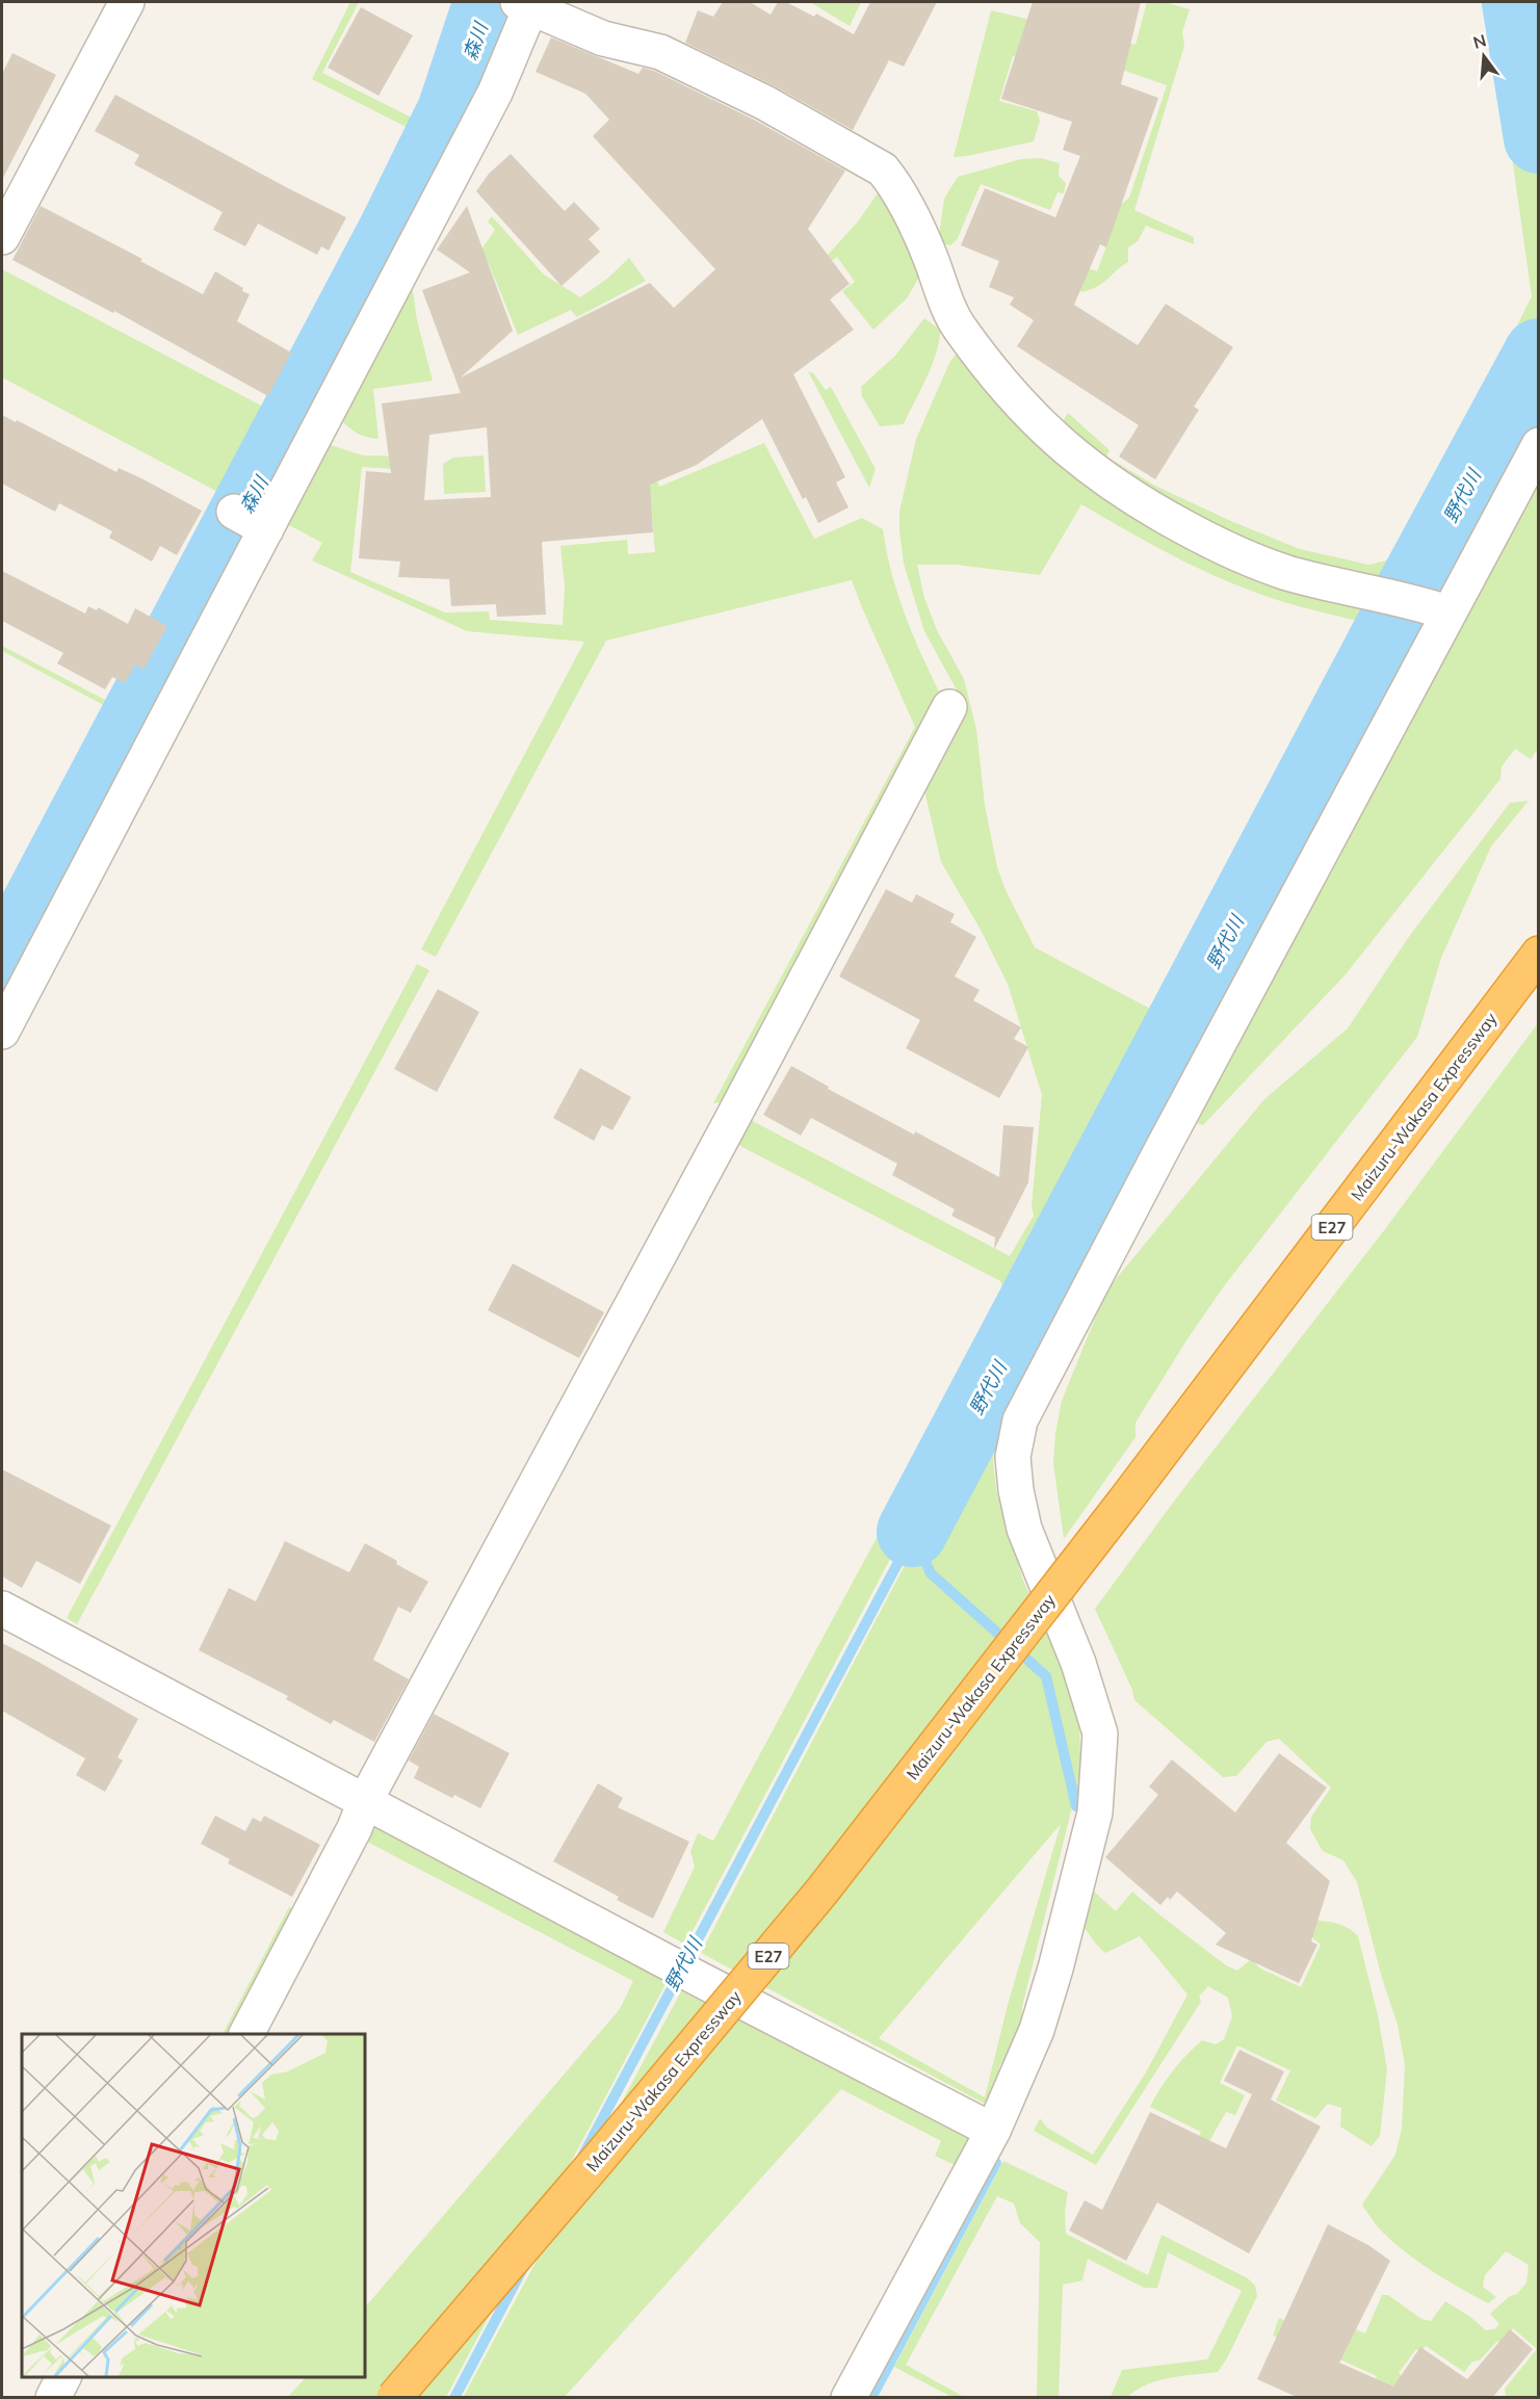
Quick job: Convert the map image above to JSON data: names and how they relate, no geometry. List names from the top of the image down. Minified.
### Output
{"streets":{"highway":["Maizuru-Wakasa Expressway","E27"]},"water":["森川","野代川"],"north":"top"}
